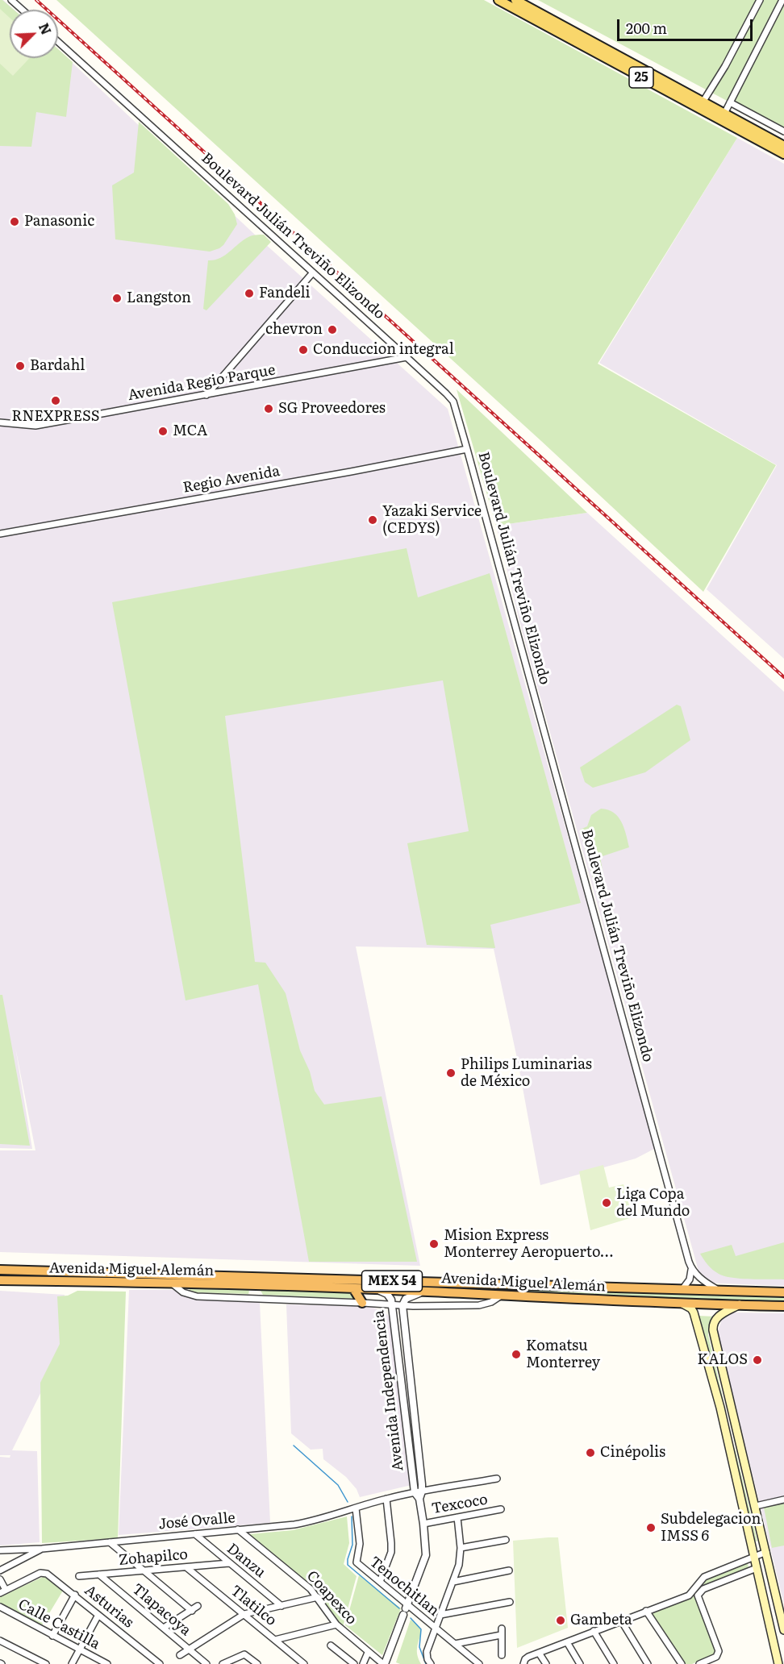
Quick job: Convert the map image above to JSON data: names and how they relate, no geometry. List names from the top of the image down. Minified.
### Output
{"streets":{"highway":["Avenida Miguel Alemán","MEX 54"],"main road":["25"],"street":["Boulevard Julián Treviño Elizondo","Avenida Regio Parque","Regio Avenida","Avenida Independencia","Texcoco","José Ovalle","Zohapilco","Danzu","Tenochitlan","Coapexco","Tlatilco","Asturias","Tlapacoya","Calle Castilla"]},"crossings":[["Boulevard Julián Treviño Elizondo","Avenida Regio Parque"],["Boulevard Julián Treviño Elizondo","Regio Avenida"],["Avenida Miguel Alemán","Avenida Independencia"],["Avenida Independencia","Texcoco"],["Avenida Independencia","José Ovalle"],["Avenida Independencia","Tenochitlan"],["Avenida Independencia","Coapexco"],["José Ovalle","Danzu"],["José Ovalle","Tenochitlan"],["José Ovalle","Coapexco"],["Zohapilco","Danzu"],["Zohapilco","Tlatilco"],["Zohapilco","Tlapacoya"]],"places":["Panasonic","Fandeli","Langston","chevron","Conduccion integral","Bardahl","RNEXPRESS","SG Proveedores","MCA","Yazaki Service (CEDYS)","Philips Luminarias de México","Liga Copa del Mundo","Mision Express Monterrey Aeropuerto…","Komatsu Monterrey","KALOS","Cinépolis","Subdelegacion IMSS 6","Gambeta"],"scale_bar":"200 m","north":"top right"}
